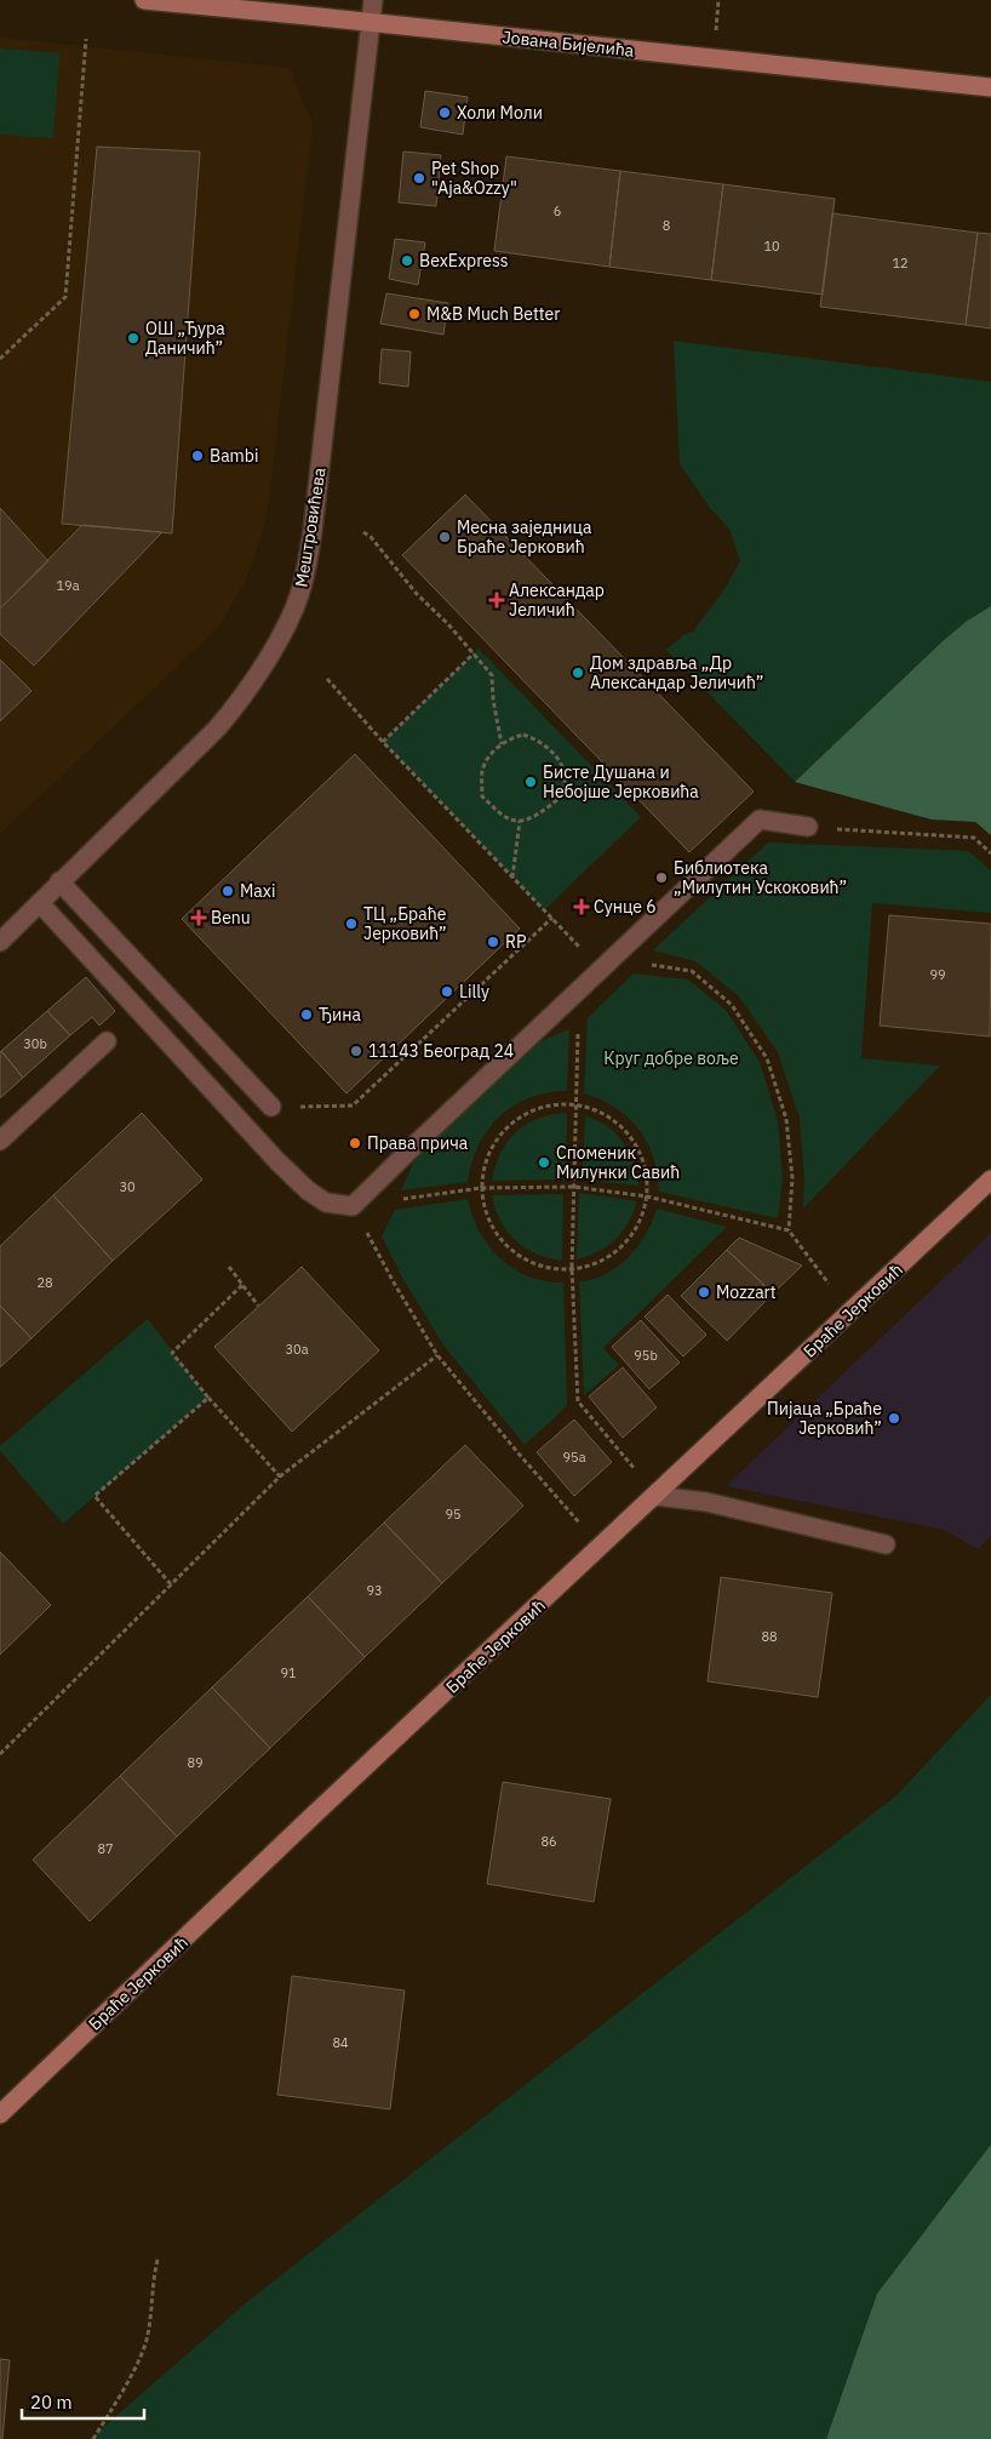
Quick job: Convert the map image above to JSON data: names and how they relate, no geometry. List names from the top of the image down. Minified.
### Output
{"streets":{"street":["Јована Бијелића","Мештровићева","Браће Јерковић"]},"crossings":[["Јована Бијелића","Мештровићева"]],"parks":["Круг добре воље"],"places":{"other":["Холи Моли","Pet Shop \"Aja&Ozzy\"","BexExpress","M&B Much Better","ОШ „Ђура Даничић”","Bambi","Месна заједница Браће Јерковић","Дом здравља „Др Александар Јеличић”","Бисте Душана и Небојше Јерковића","Библиотека „Милутин Ускоковић”","Maxi","ТЦ „Браће Јерковић”","RP","Lilly","Ђина","11143 Београд 24","Права прича","Споменик Милунки Савић","Mozzart","Пијаца „Браће Јерковић”"],"health":["Александар Јеличић","Сунце 6","Benu"]},"house_numbers":["6","8","10","12","19a","99","30b","30","28","30a","95b","95a","95","93","88","91","89","86","87","84"],"scale_bar":"20 m"}
